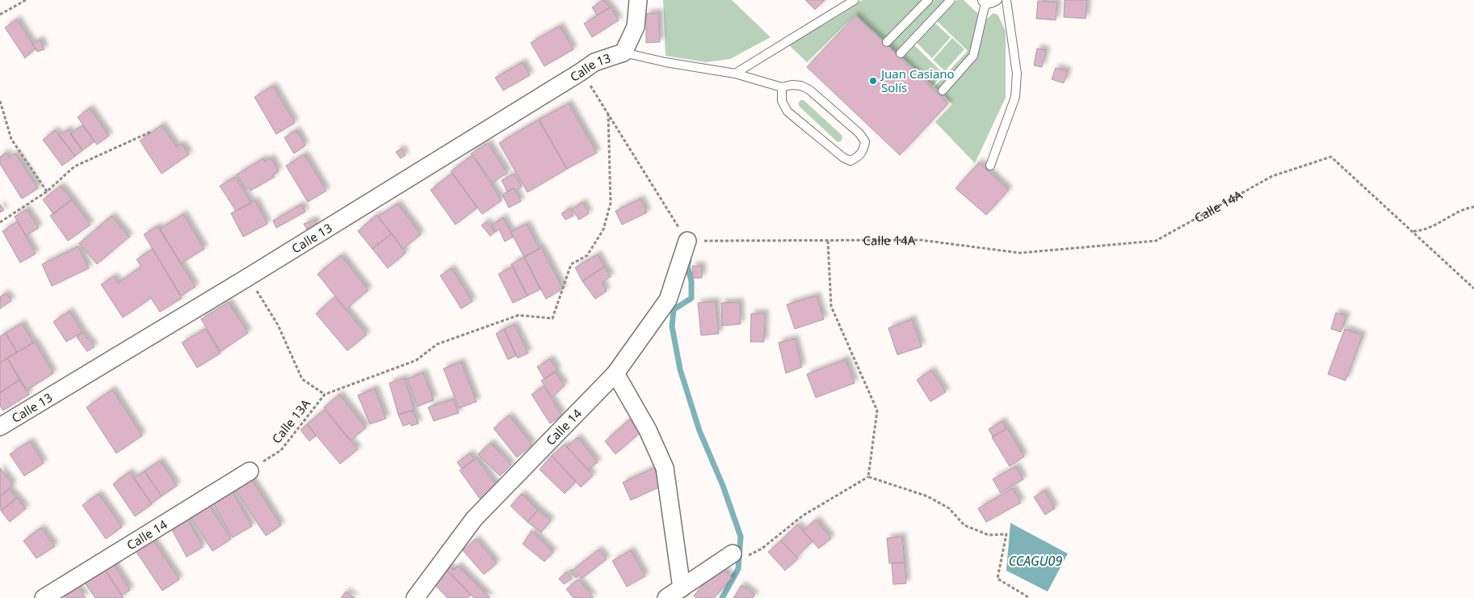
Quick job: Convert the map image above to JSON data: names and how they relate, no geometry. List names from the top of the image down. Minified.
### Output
{"streets":{"street":["Calle 13","Calle 14"],"path":["Calle 14A","Calle 13A"]},"crossings":[["Calle 14A","Calle 14"],["Calle 13A","Calle 14"]],"water":["CCAGU09"],"places":["Juan Casiano Solís"]}
